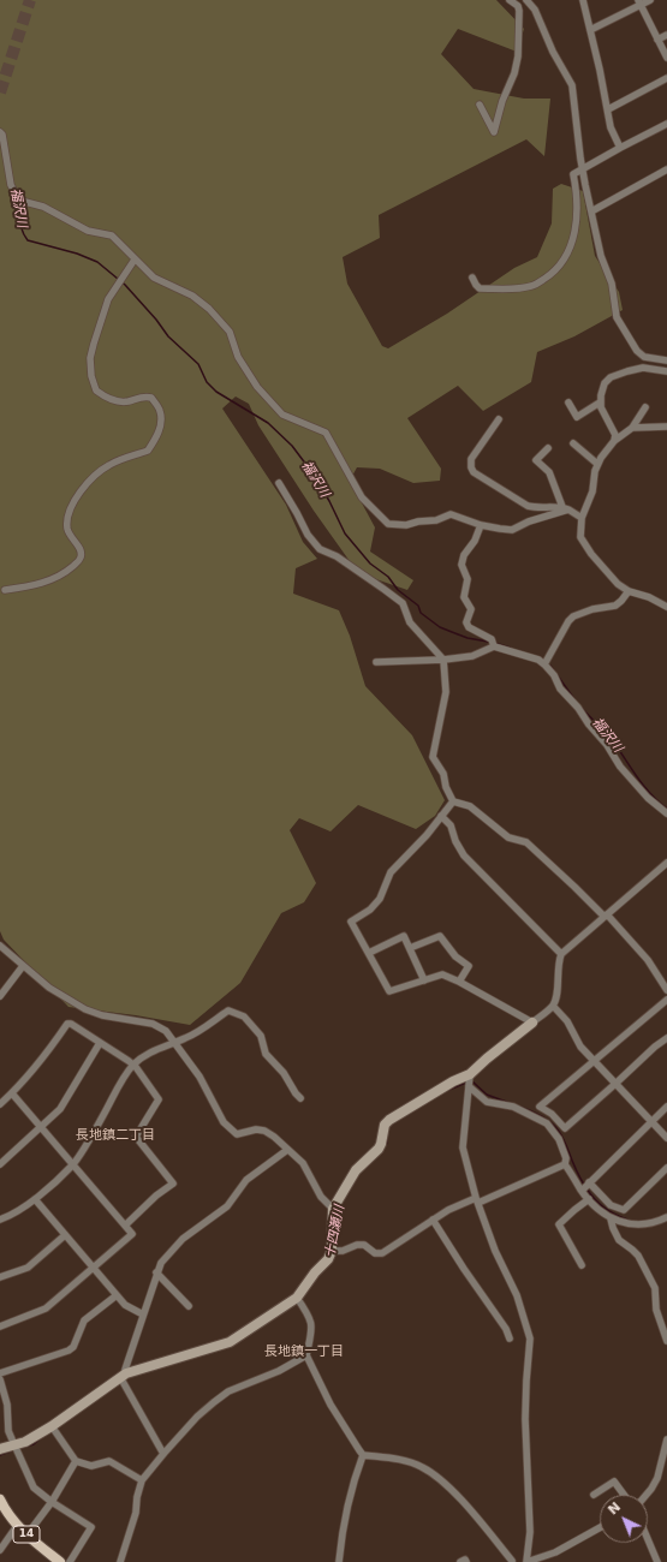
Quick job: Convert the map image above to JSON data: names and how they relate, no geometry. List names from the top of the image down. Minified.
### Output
{"streets":{"main road":["14"]},"districts":["長地鎮二丁目","長地鎮一丁目"],"water":["福沢川","十四瀬川"],"north":"top left"}
